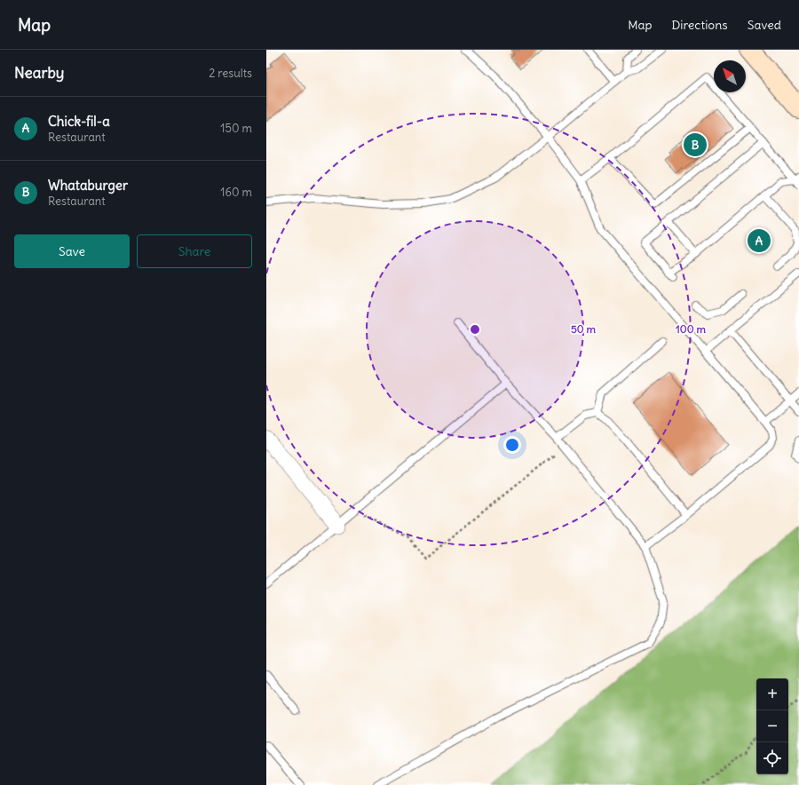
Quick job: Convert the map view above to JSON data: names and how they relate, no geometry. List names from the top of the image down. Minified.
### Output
{"north":"top left","page":{"header":"Map","nav":["Map","Directions","Saved"],"heading":["Nearby","2 results"],"list":[{"mark":"A","name":"Chick-fil-a","note":"Restaurant","value":"150 m"},{"mark":"B","name":"Whataburger","note":"Restaurant","value":"160 m"}],"pins":["B","A"],"buttons":["Save","Share"],"map_buttons":["+","−"]},"rings":["50 m","100 m"]}
